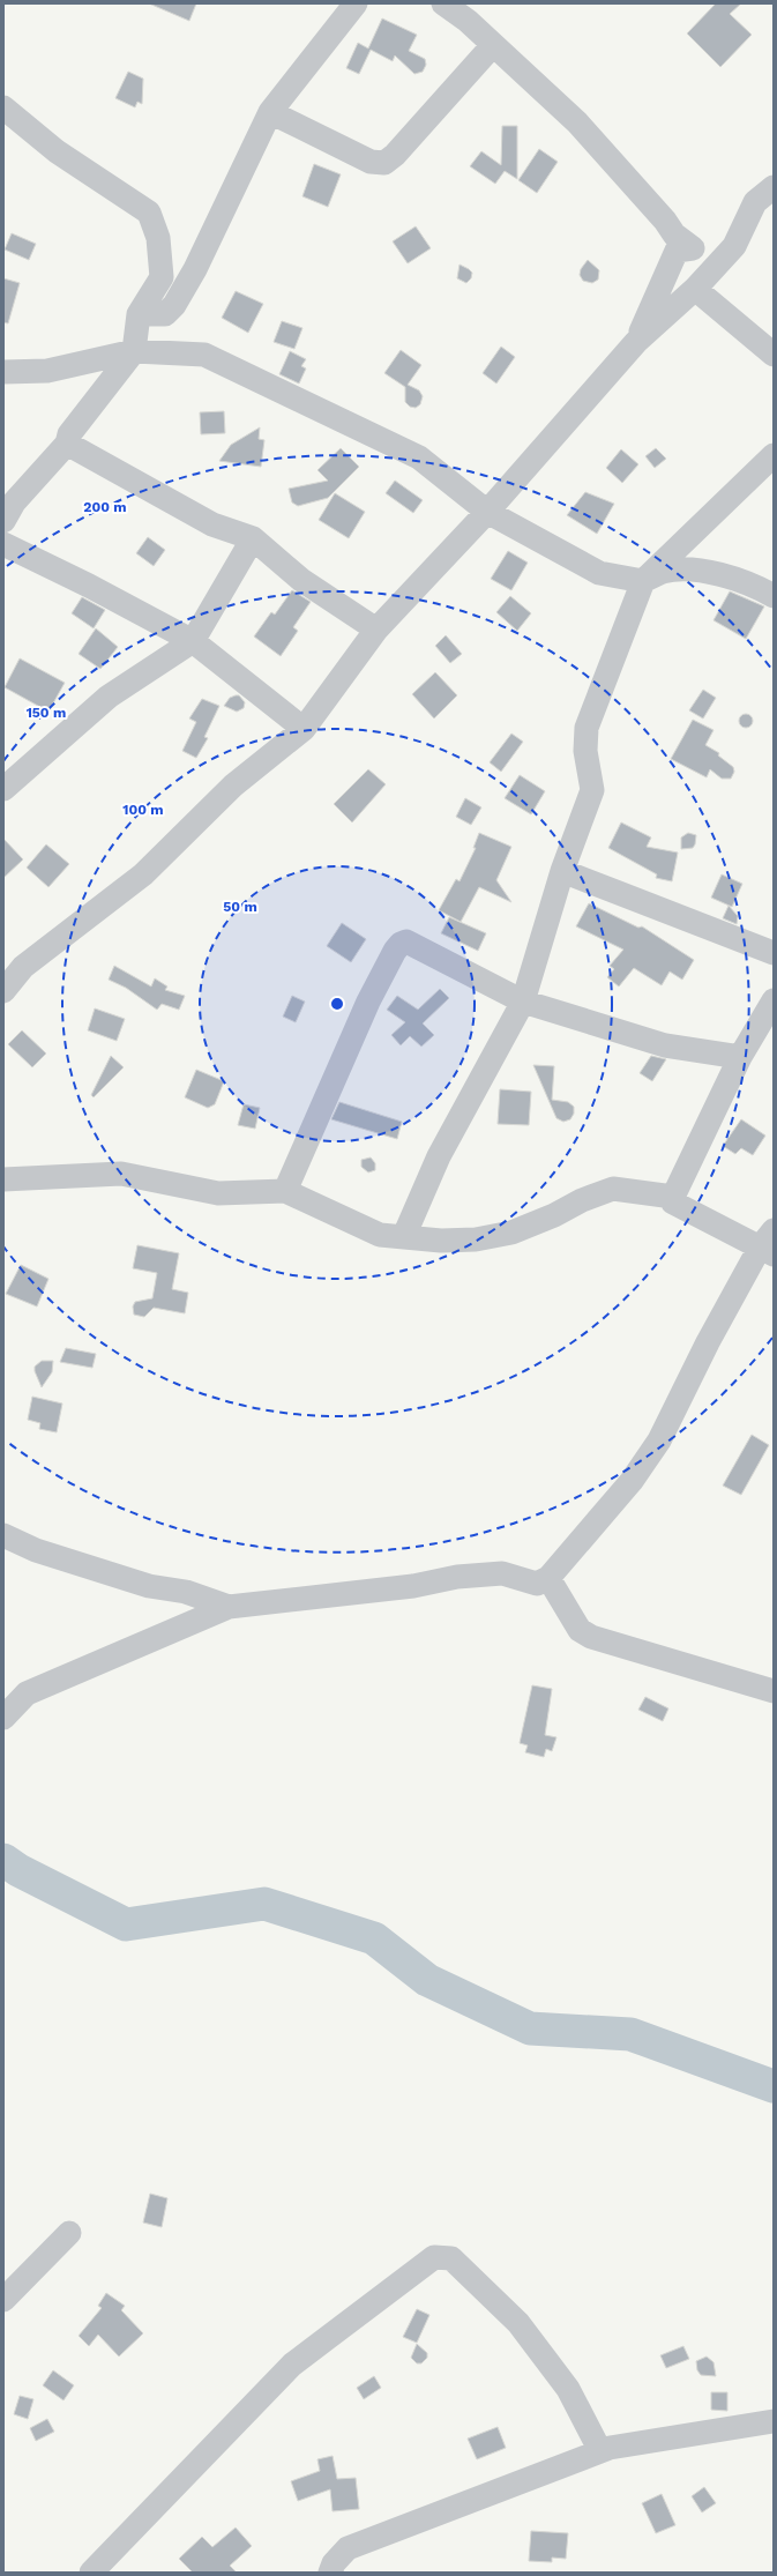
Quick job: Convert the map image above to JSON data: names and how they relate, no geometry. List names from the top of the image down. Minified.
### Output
{"rings":["200 m","150 m","100 m","50 m"]}
